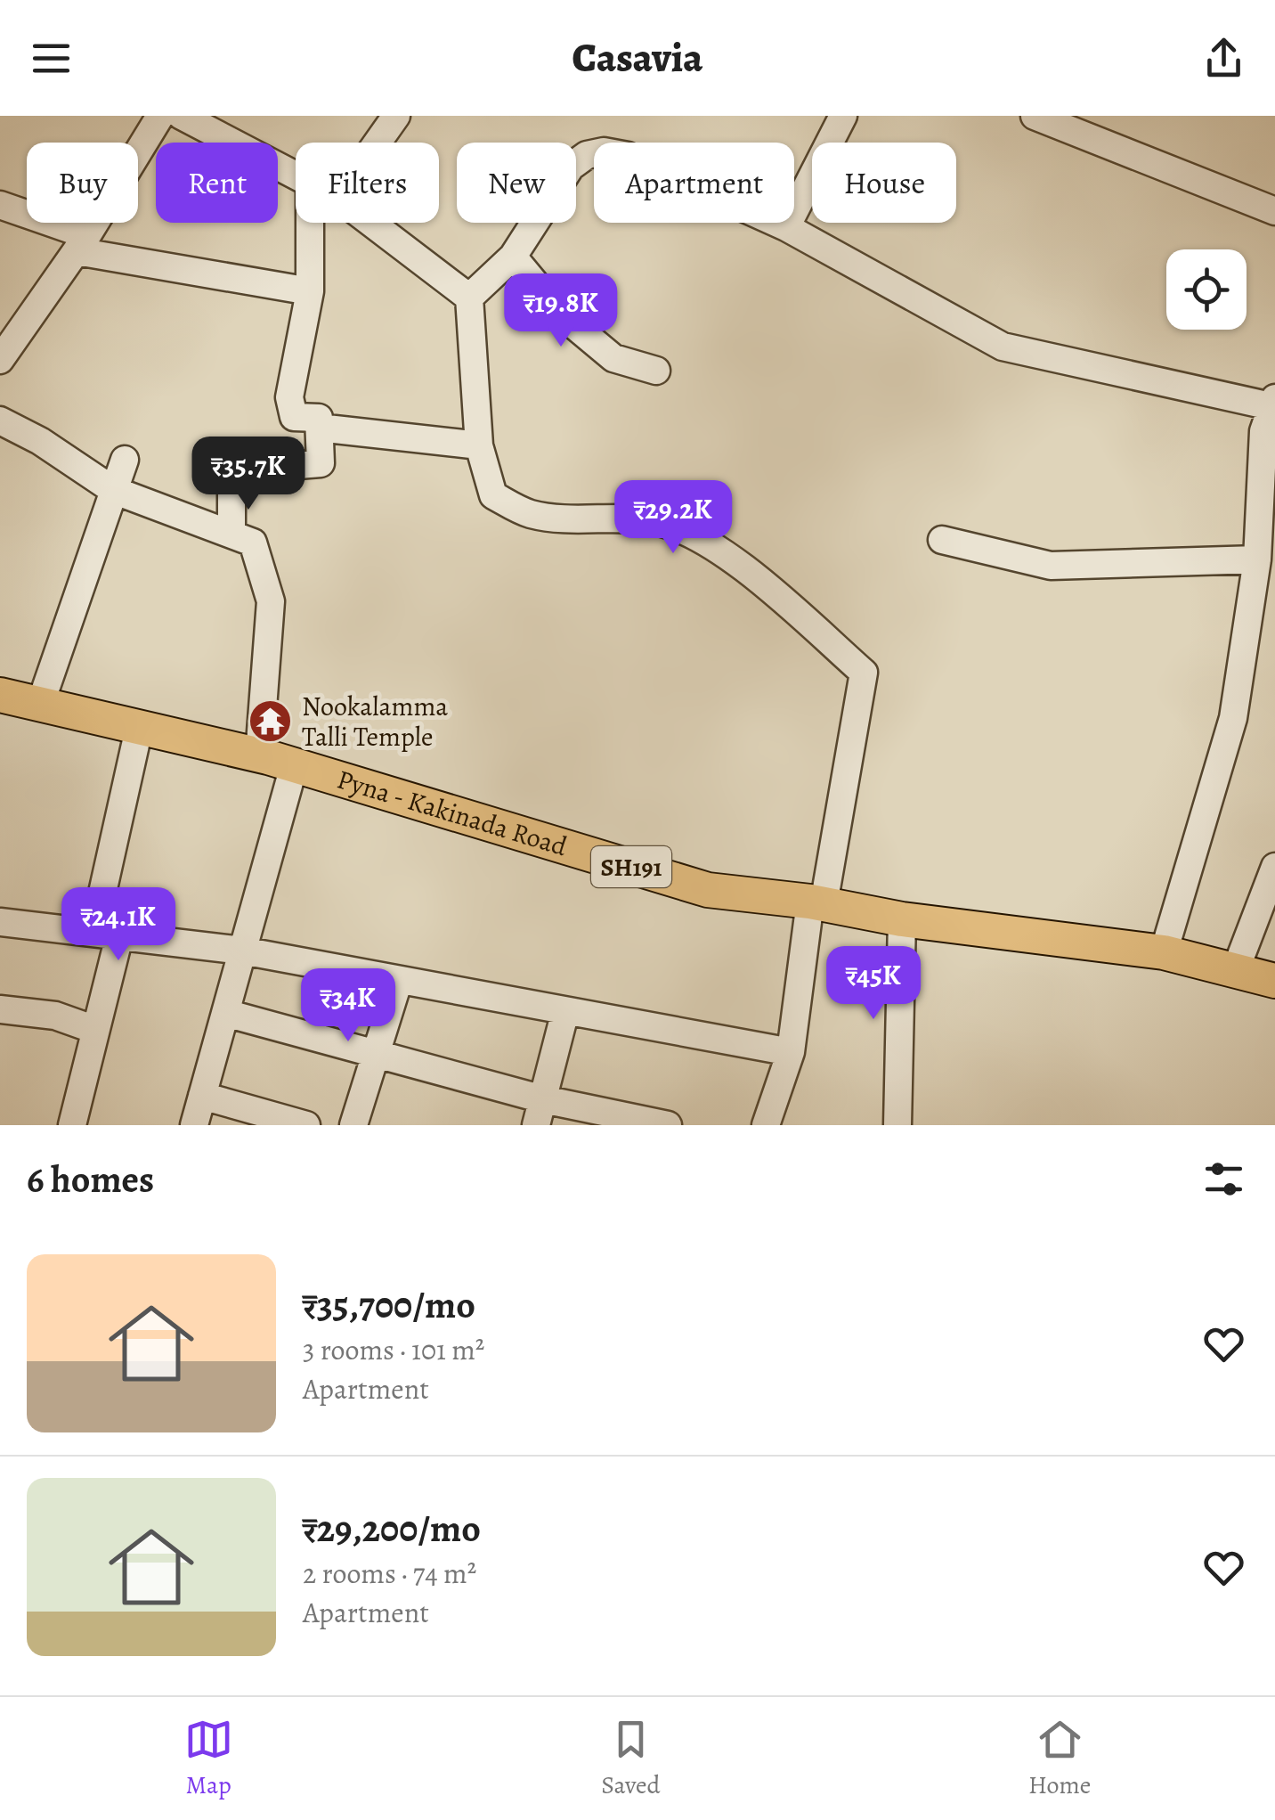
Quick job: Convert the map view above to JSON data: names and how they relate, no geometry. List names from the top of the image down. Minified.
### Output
{"streets":{"main road":["Pyna - Kakinada Road","SH191"]},"places":{"temple":["Nookalamma Talli Temple"]},"page":{"header":"Casavia","chip":["Buy","Rent","Filters","New","Apartment","House"],"price":["₹19.8K","₹35.7K","₹29.2K","₹24.1K","₹45K","₹34K"],"heading":"6 homes","list":[{"name":"₹35,700/mo","note":"3 rooms · 101 m² · Apartment"},{"name":"₹29,200/mo","note":"2 rooms · 74 m² · Apartment"}],"tabs":["Map","Saved","Home"]}}
